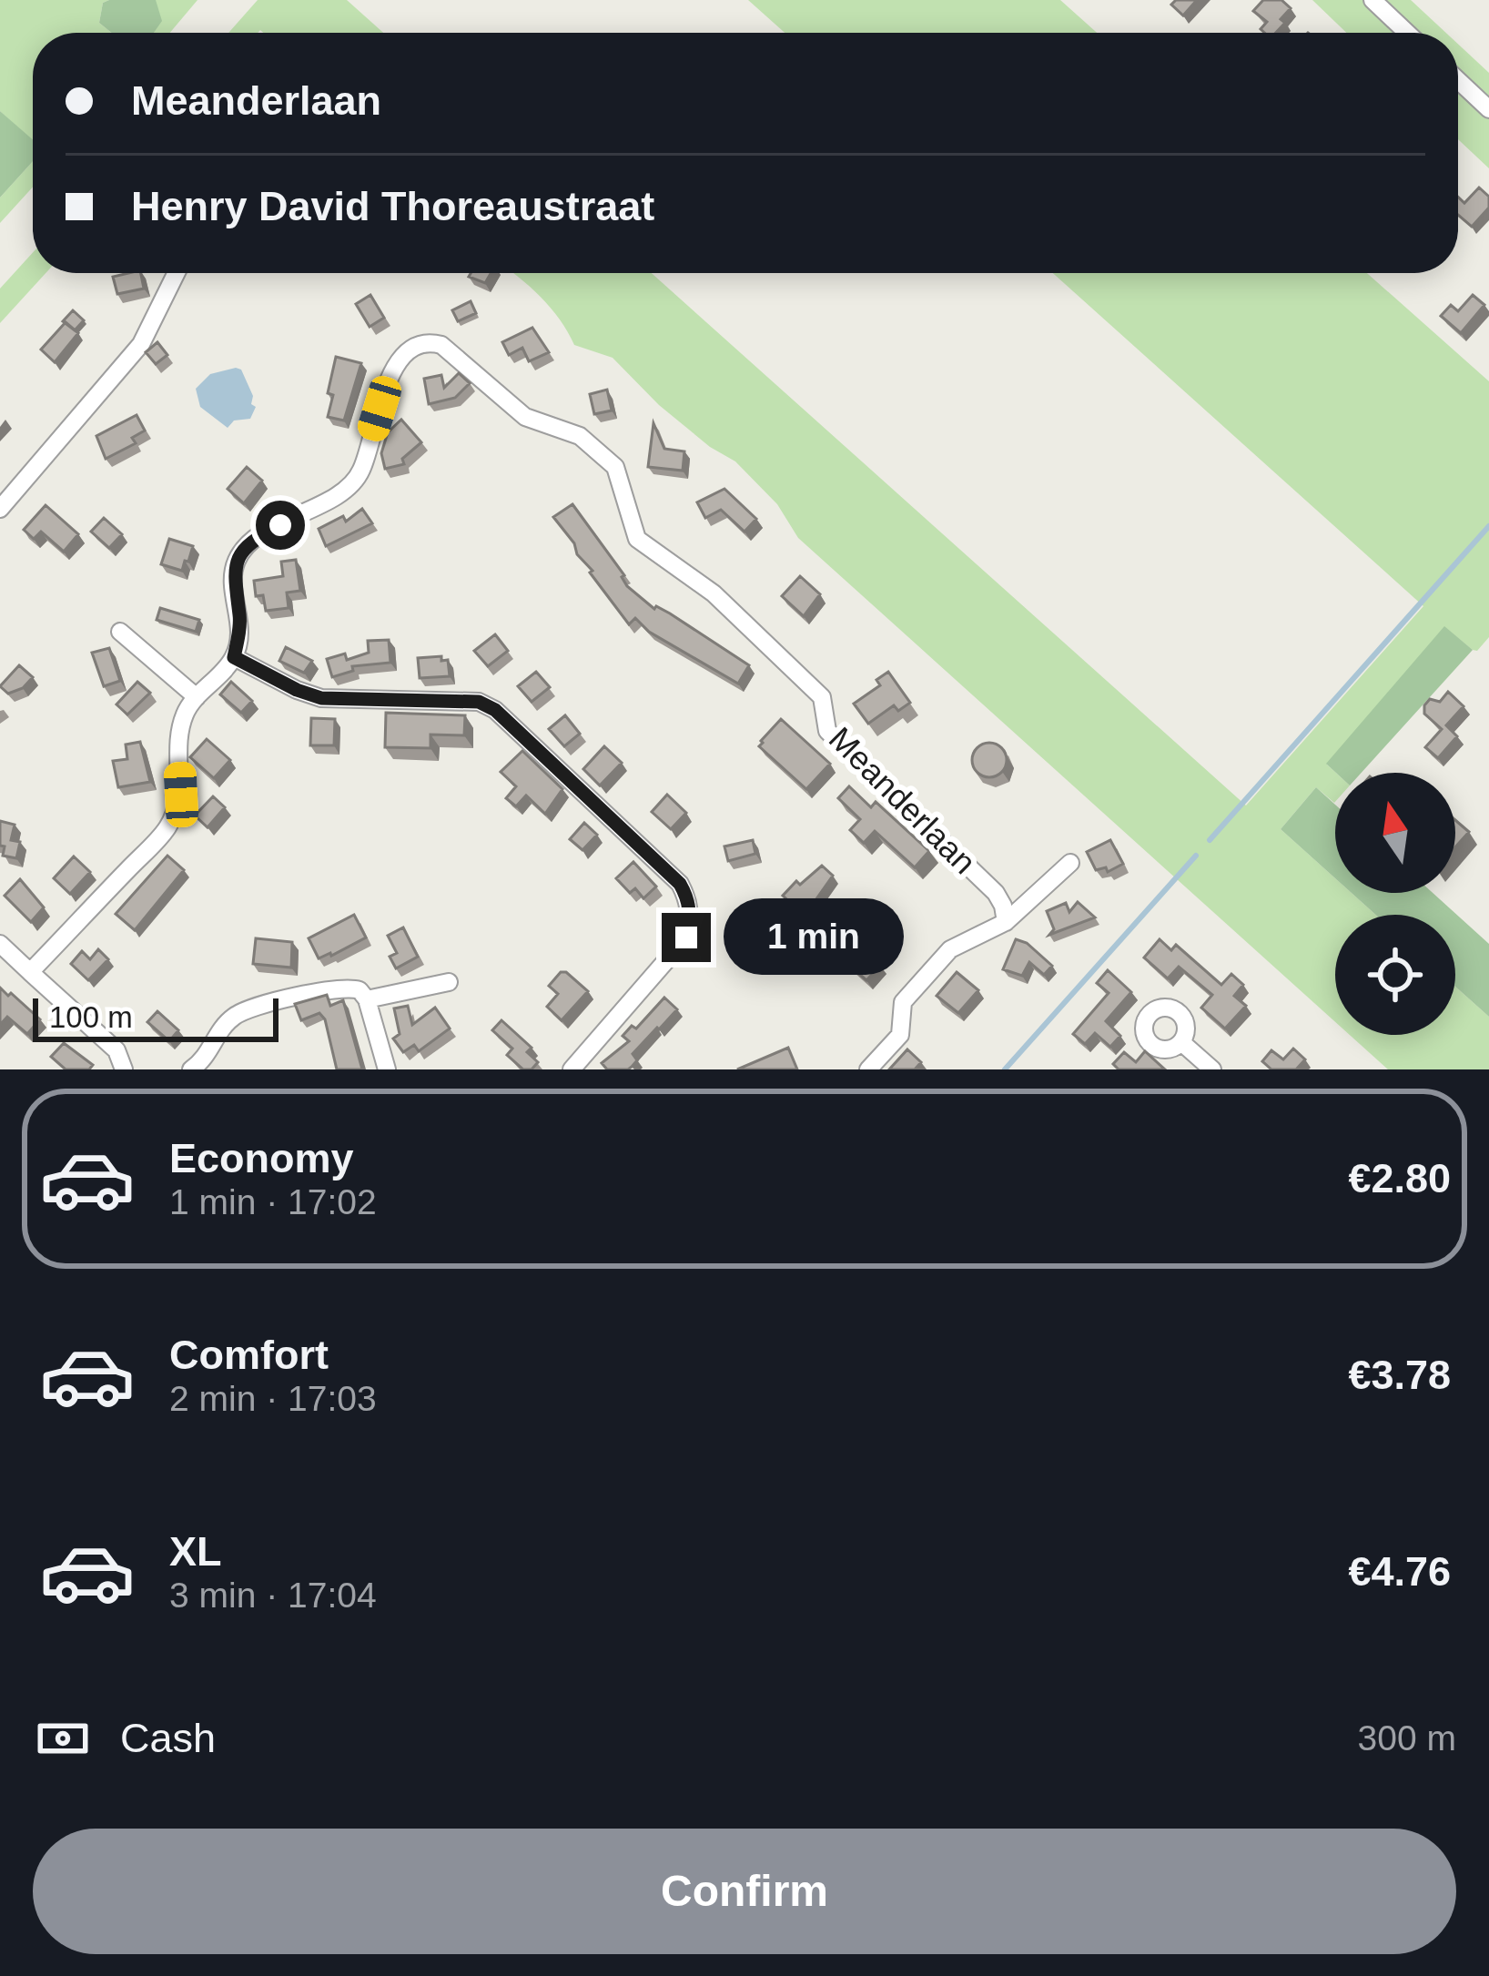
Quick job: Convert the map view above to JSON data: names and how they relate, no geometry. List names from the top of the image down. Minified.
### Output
{"streets":{"street":["Meanderlaan"]},"scale_bar":"100 m","north":"top","page":{"banner":["Meanderlaan","Henry David Thoreaustraat"],"bubble":"1 min","scale":"100 m","list":[{"name":"Economy","note":"1 min · 17:02","value":"€2.80"},{"name":"Comfort","note":"2 min · 17:03","value":"€3.78"},{"name":"XL","note":"3 min · 17:04","value":"€4.76"}],"pay":["Cash","300 m"],"buttons":"Confirm"}}
